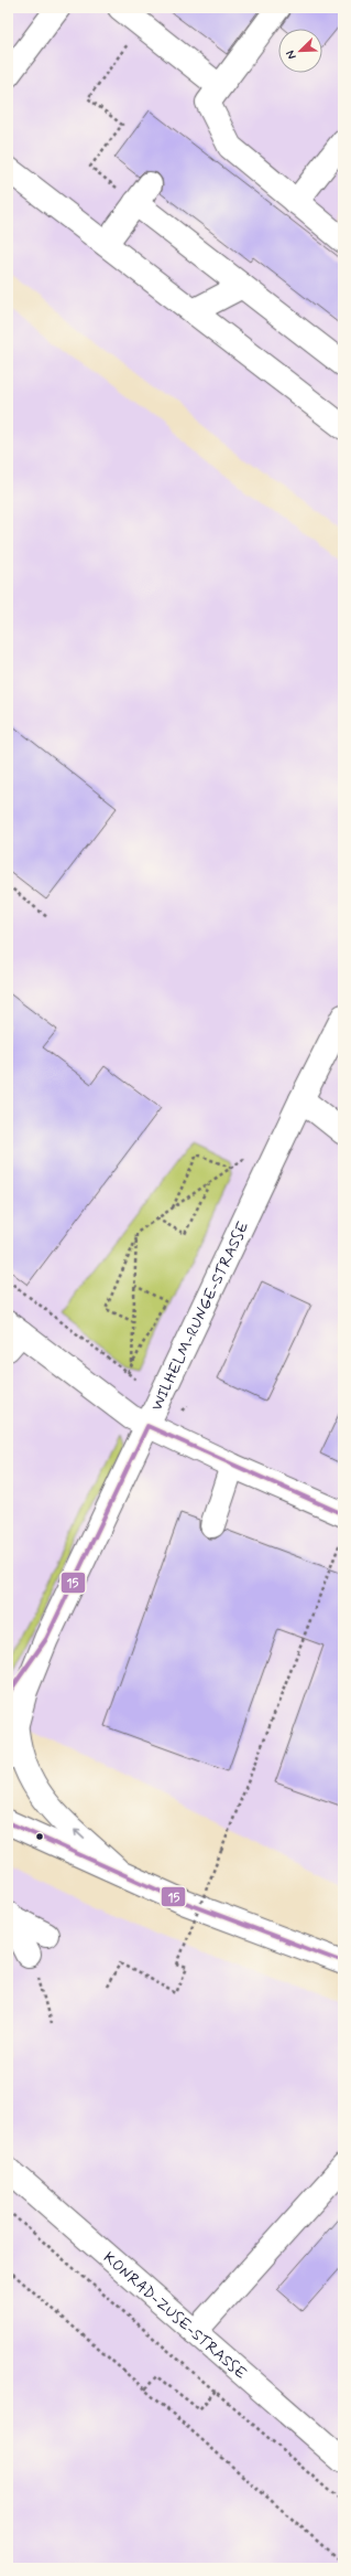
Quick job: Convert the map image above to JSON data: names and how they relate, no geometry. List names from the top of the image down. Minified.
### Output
{"streets":{"street":["WILHELM-RUNGE-STRASSE","KONRAD-ZUSE-STRASSE"]},"lines":["transit line 15"],"north":"bottom left"}
